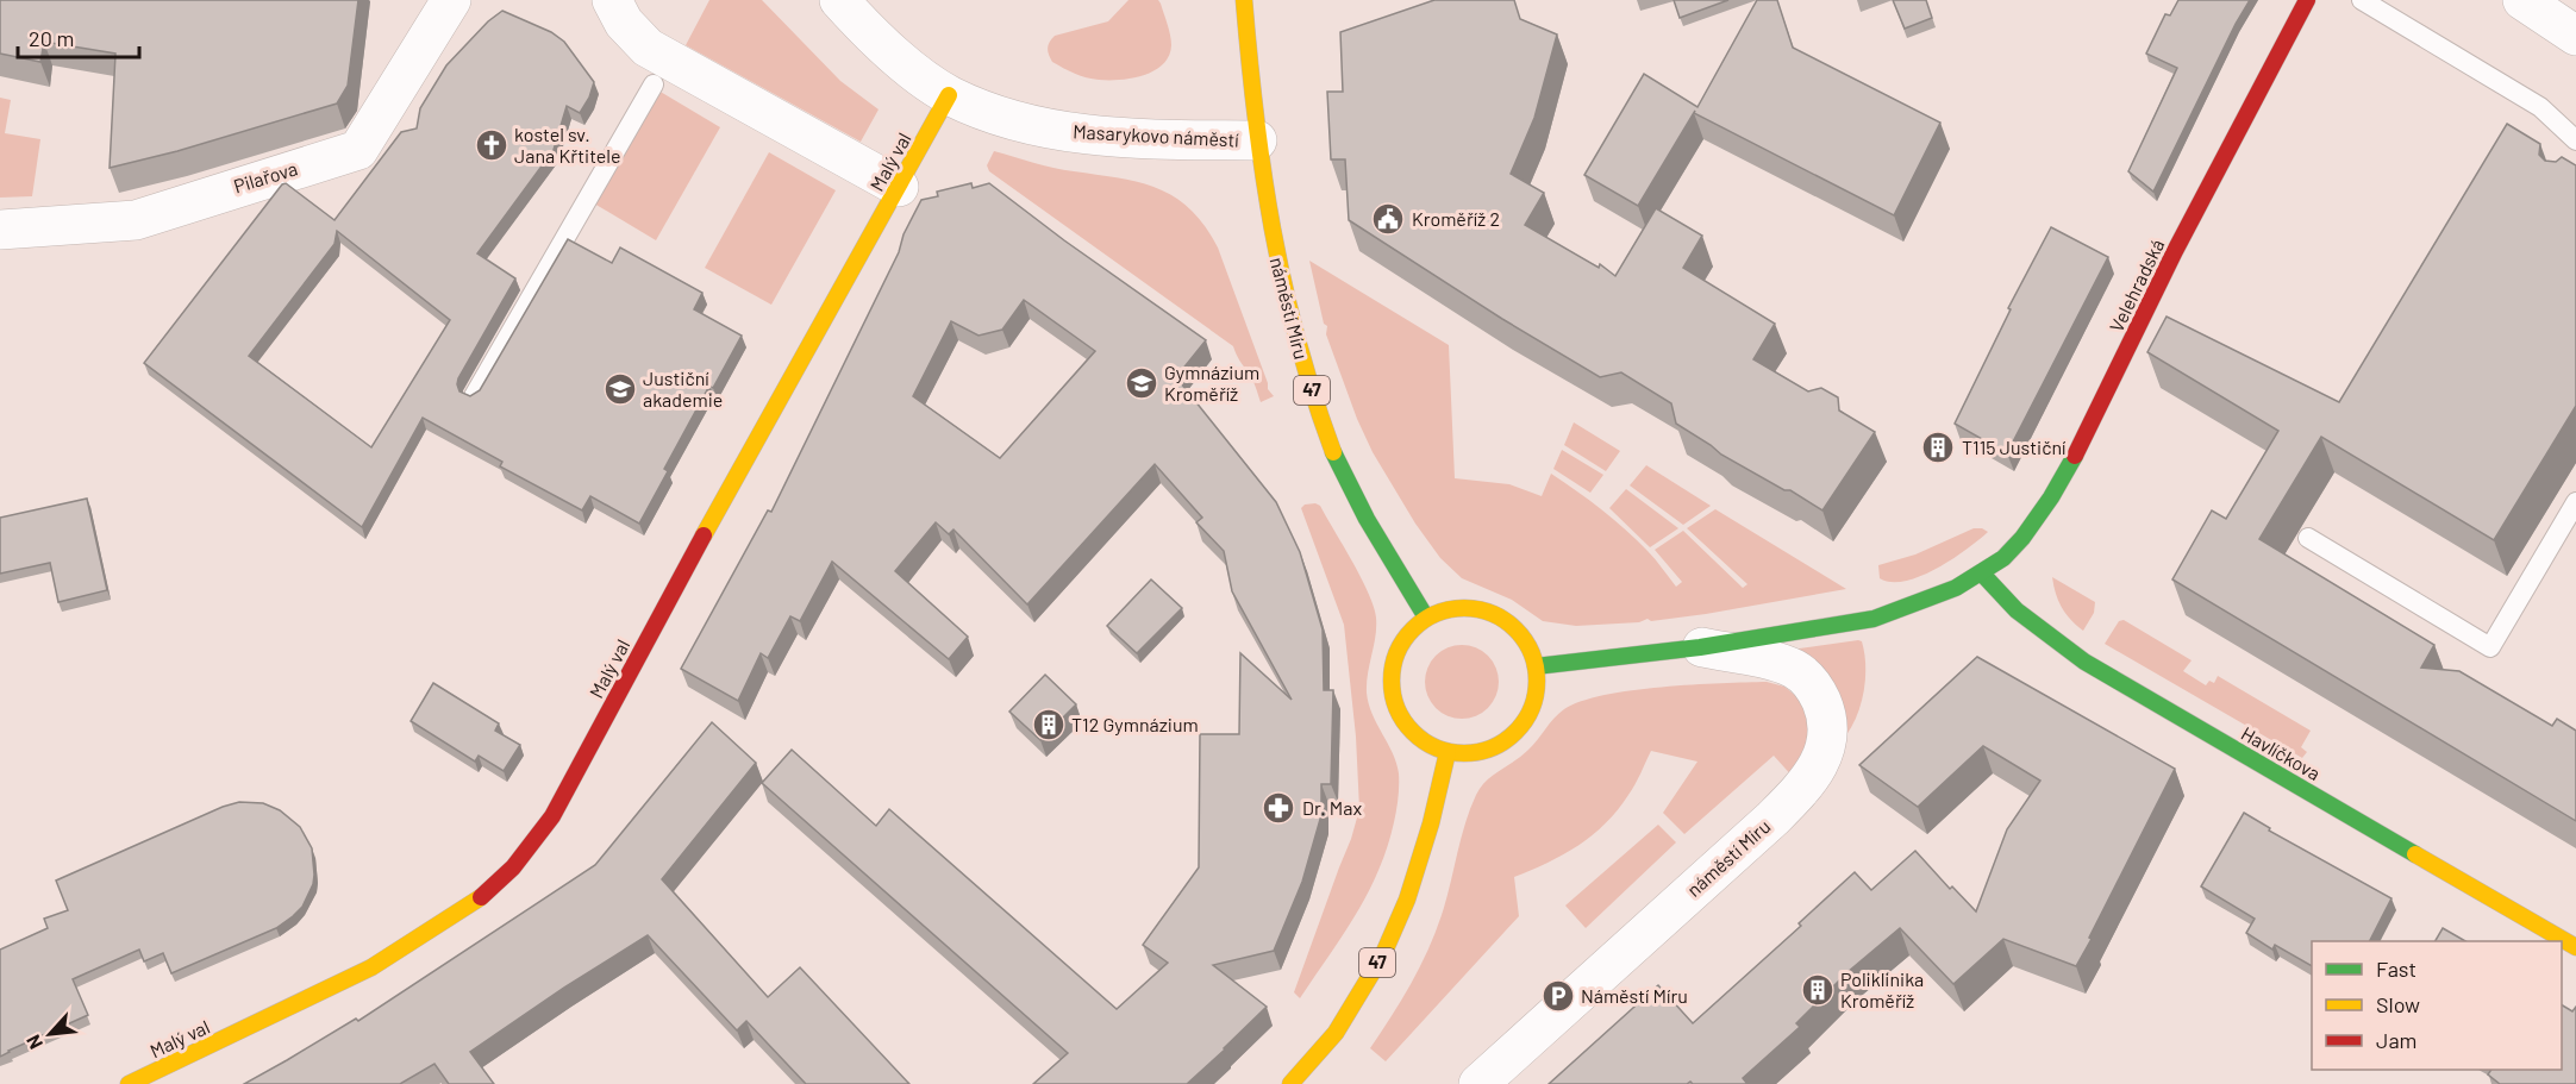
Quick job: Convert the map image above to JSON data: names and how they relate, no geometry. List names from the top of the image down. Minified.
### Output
{"streets":{"main road":["Malý val","Velehradská","náměstí Míru","47","Havlíčkova"],"street":["Masarykovo náměstí","Pilařova"]},"crossings":[["Masarykovo náměstí","Malý val"],["Masarykovo náměstí","náměstí Míru"],["Masarykovo náměstí","47"],["Velehradská","náměstí Míru"],["Velehradská","Havlíčkova"],["náměstí Míru","47"],["náměstí Míru","Havlíčkova"]],"places":{"church":["kostel sv. Jana Křtitele"],"public building":["Kroměříž 2"],"school or university":["Gymnázium Kroměříž","Justiční akademie"],"building":["T115 Justiční","T12 Gymnázium","Poliklinika Kroměříž"],"pharmacy":["Dr. Max"],"parking":["Náměstí Míru"]},"legend":["Fast","Slow","Jam"],"scale_bar":"20 m","north":"bottom left"}
